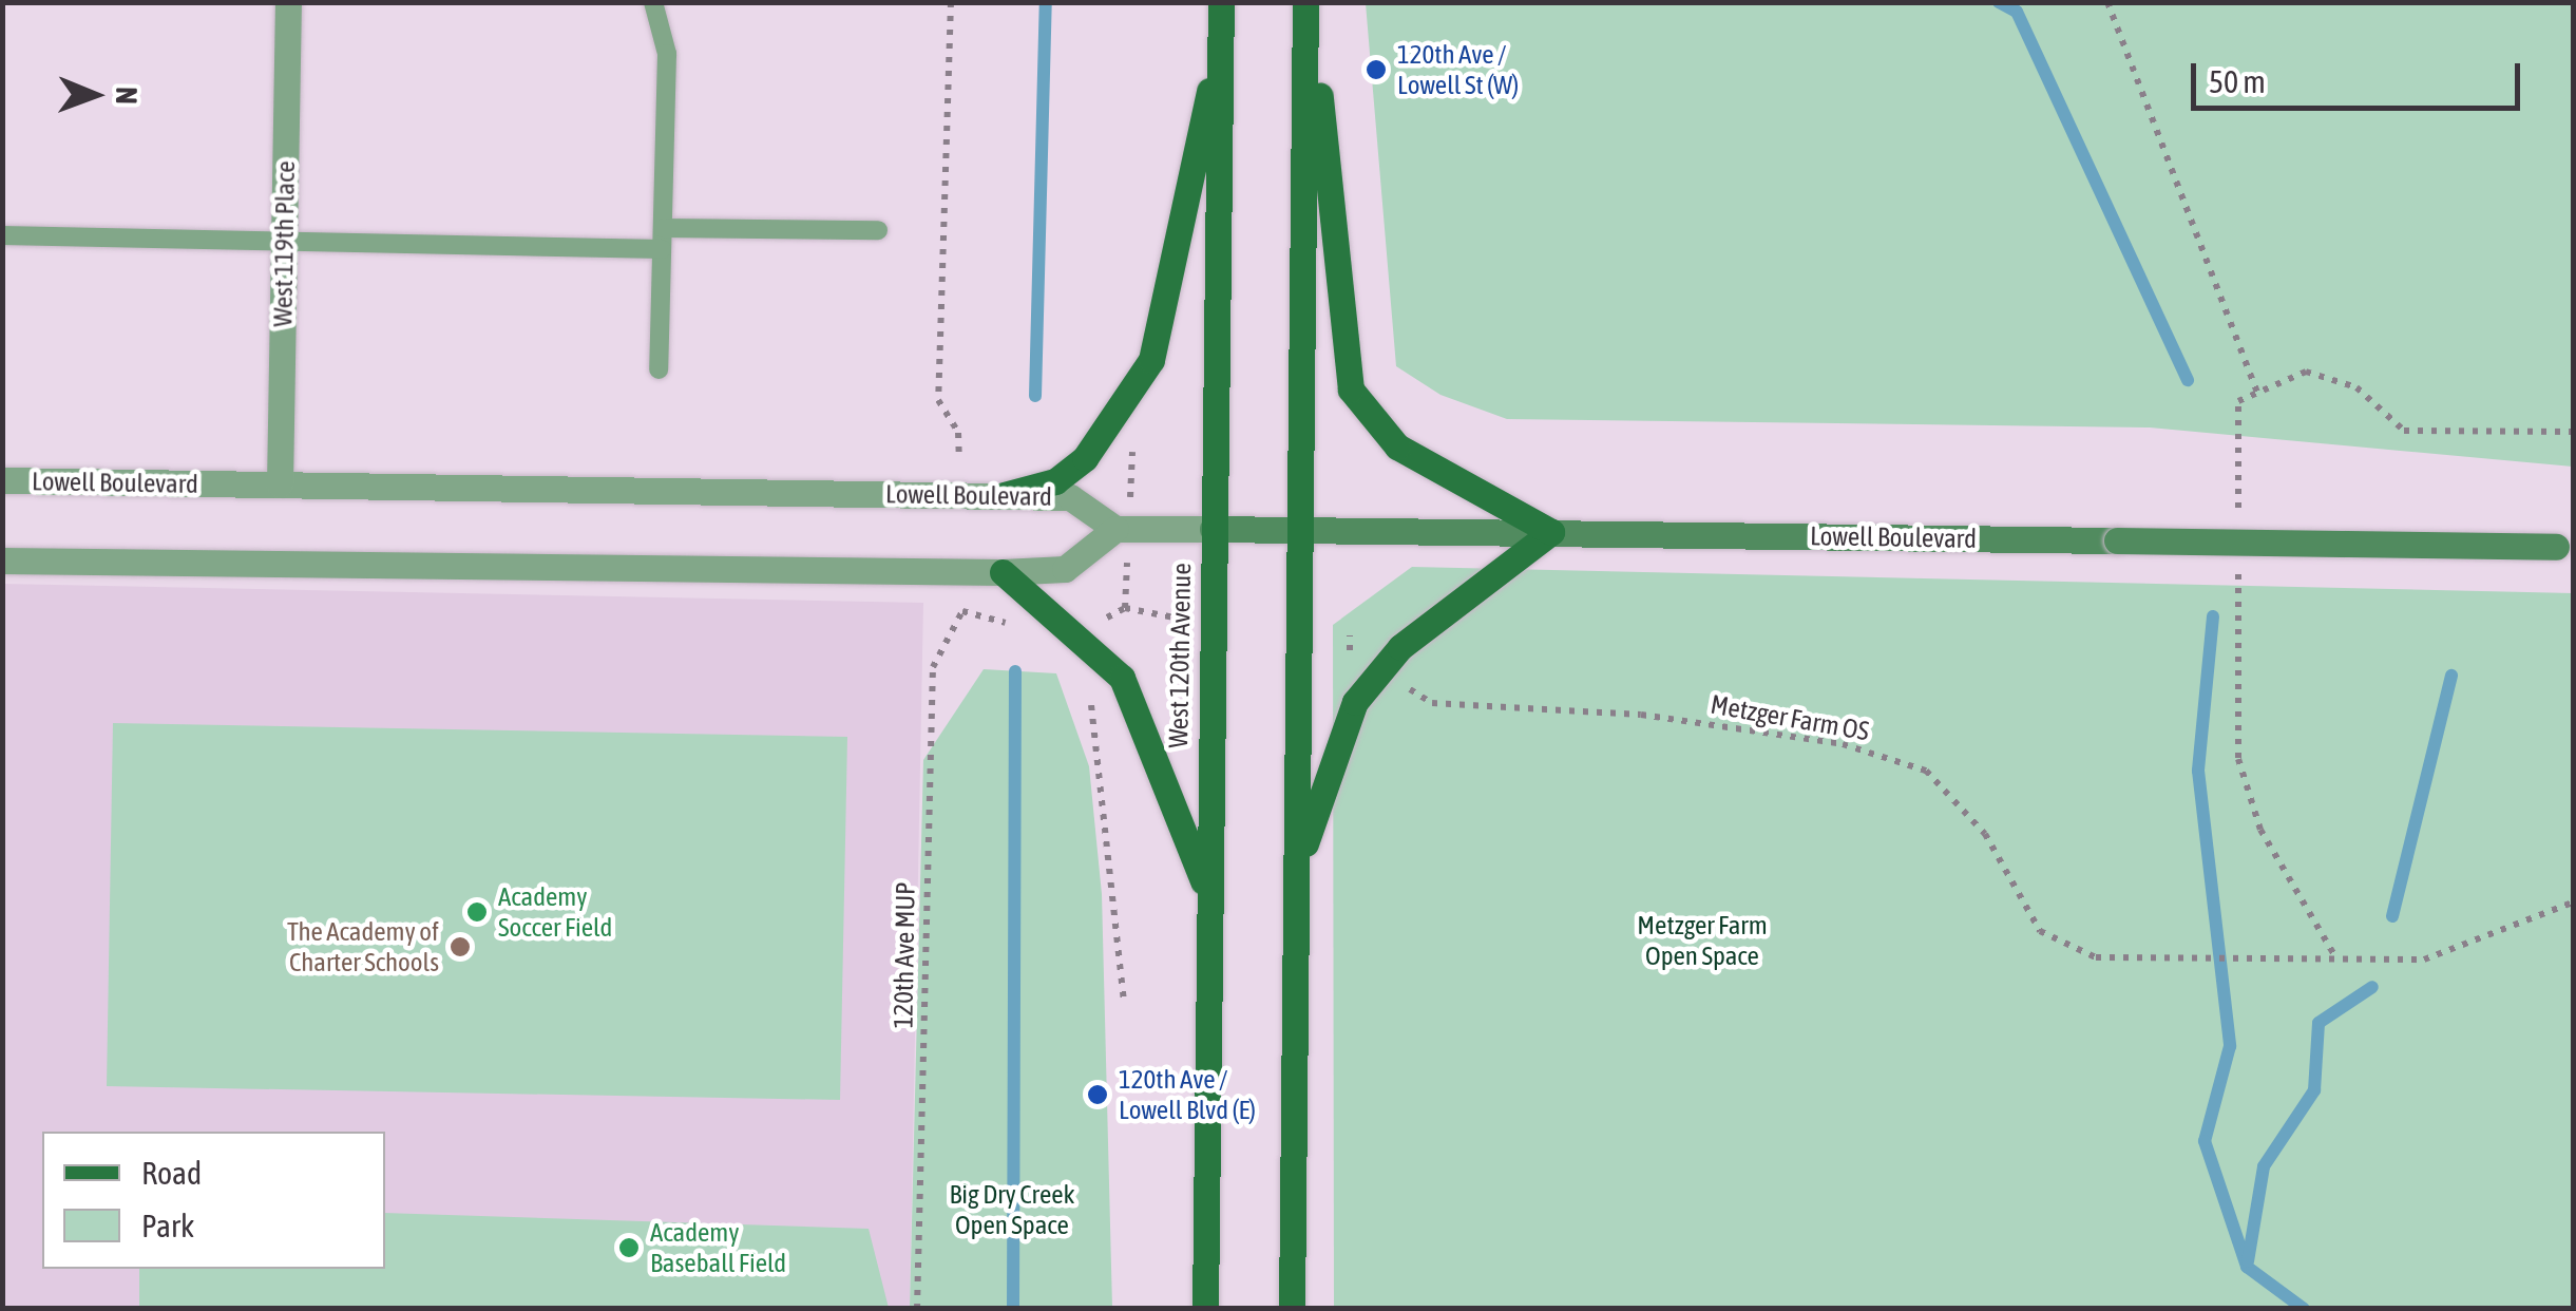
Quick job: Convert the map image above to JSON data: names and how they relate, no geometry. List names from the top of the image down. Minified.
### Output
{"streets":{"main road":["Lowell Boulevard","West 120th Avenue"],"street":["West 119th Place"],"path":["Metzger Farm OS","120th Ave MUP"]},"crossings":[["West 119th Place","Lowell Boulevard"],["Lowell Boulevard","West 120th Avenue"]],"parks":["Metzger Farm Open Space","Big Dry Creek Open Space"],"places":["120th Ave / Lowell St (W)","Academy Soccer Field","The Academy of Charter Schools","120th Ave / Lowell Blvd (E)","Academy Baseball Field"],"legend":["Road","Park"],"scale_bar":"50 m","north":"right"}
